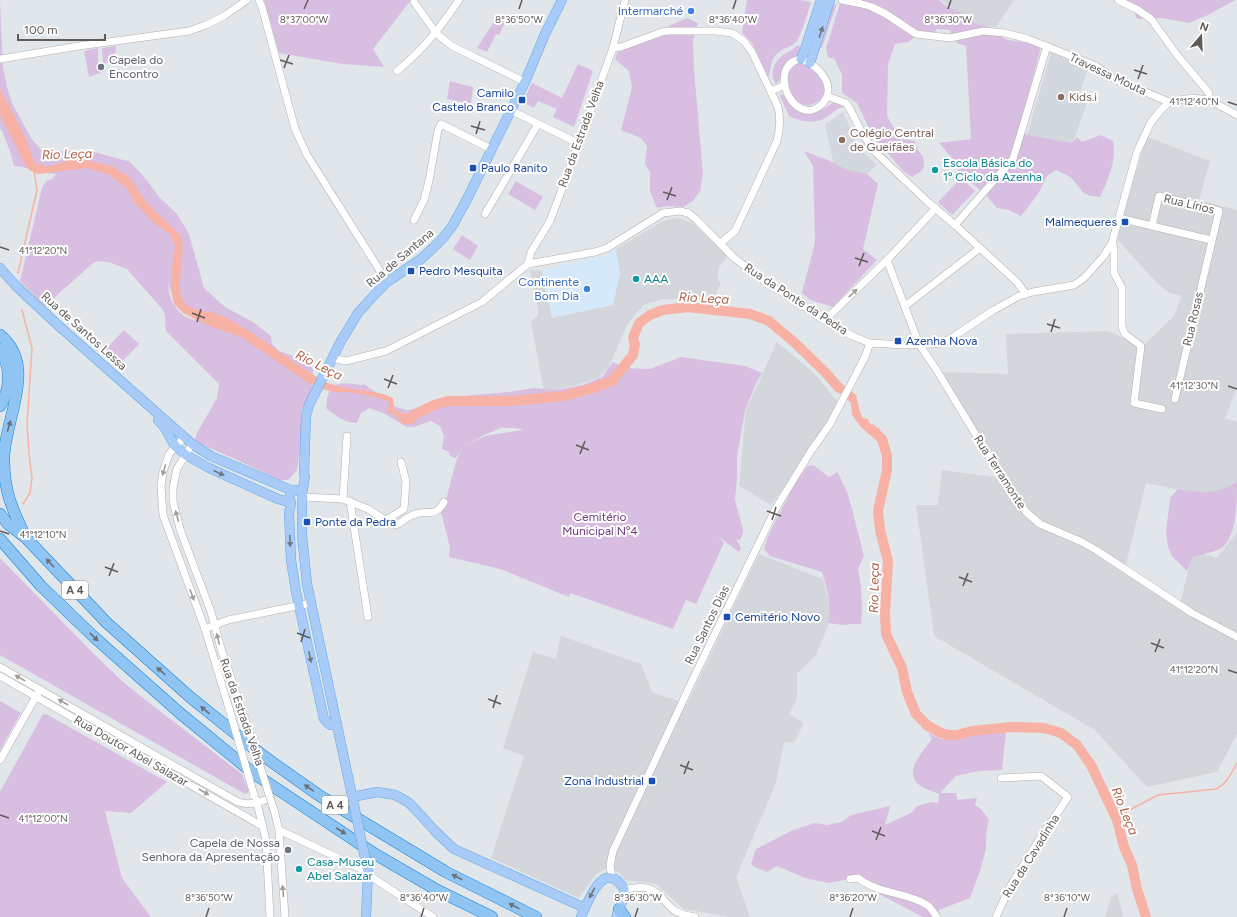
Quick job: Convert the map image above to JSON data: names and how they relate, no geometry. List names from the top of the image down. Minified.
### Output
{"streets":{"highway":["A 4"],"main road":["Rua de Santana","Rua de Santos Lessa"],"street":["Travessa Mouta","Rua da Estrada Velha","Rua Lírios","Rua da Ponte da Pedra","Rua Rosas","Rua Terramonte","Rua Santos Dias","Rua Doutor Abel Salazar","Rua da Cavadinha"]},"crossings":[["Travessa Mouta","Rua da Ponte da Pedra"],["Rua da Estrada Velha","Rua da Ponte da Pedra"],["Rua da Estrada Velha","Rua de Santos Lessa"],["Rua da Estrada Velha","Rua Doutor Abel Salazar"],["Rua Lírios","Rua Rosas"],["Rua de Santana","Rua da Ponte da Pedra"],["Rua de Santana","Rua de Santos Lessa"],["Rua da Ponte da Pedra","Rua Terramonte"],["Rua da Ponte da Pedra","Rua Santos Dias"]],"water":["Rio Leça"],"parks":["Cemitério Municipal Nº4"],"places":{"other":["Intermarché","Capela do Encontro","Kids.i","Colégio Central de Gueifães","Escola Básica do 1º Ciclo da Azenha","AAA","Continente Bom Dia","Capela de Nossa Senhora da Apresentação","Casa-Museu Abel Salazar"],"transit":["Camilo Castelo Branco","Paulo Ranito","Malmequeres","Pedro Mesquita","Azenha Nova","Ponte da Pedra","Cemitério Novo","Zona Industrial"]},"scale_bar":"100 m","north":"top","coordinates":["8°37'00\"W","8°36'50\"W","8°36'40\"W","8°36'30\"W","41°12'40\"N","41°12'20\"N","41°12'30\"N","41°12'10\"N","41°12'00\"N","8°36'20\"W","8°36'10\"W"]}
